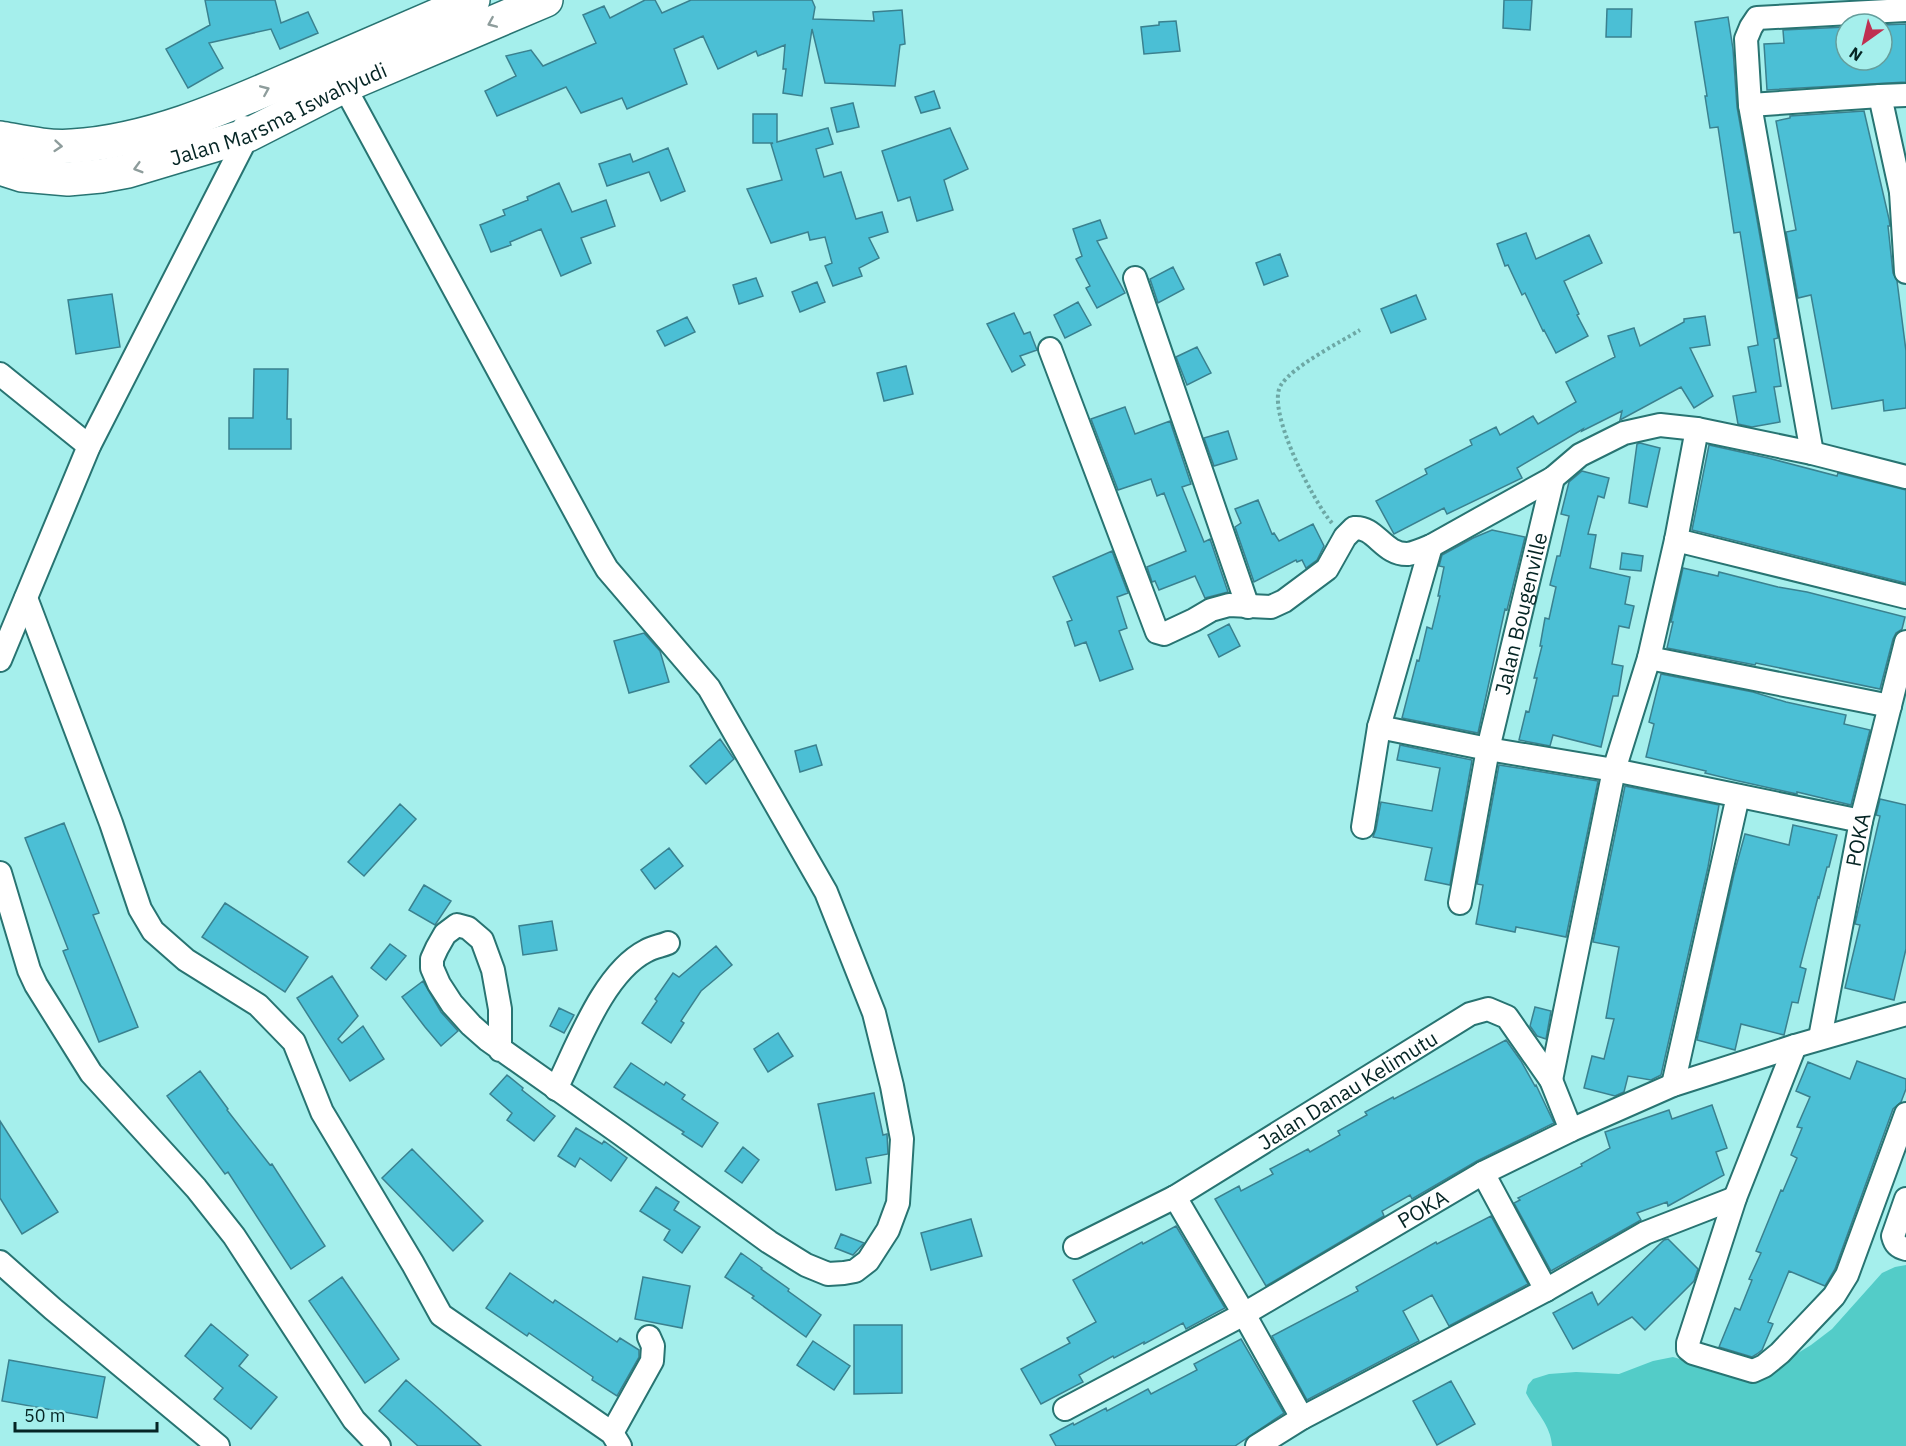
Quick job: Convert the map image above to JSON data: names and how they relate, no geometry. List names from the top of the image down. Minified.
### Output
{"streets":{"highway":["Jalan Marsma Iswahyudi"],"street":["Jalan Bougenville","POKA","Jalan Danau Kelimutu"]},"crossings":[["POKA","Jalan Danau Kelimutu"]],"scale_bar":"50 m","north":"bottom left"}
